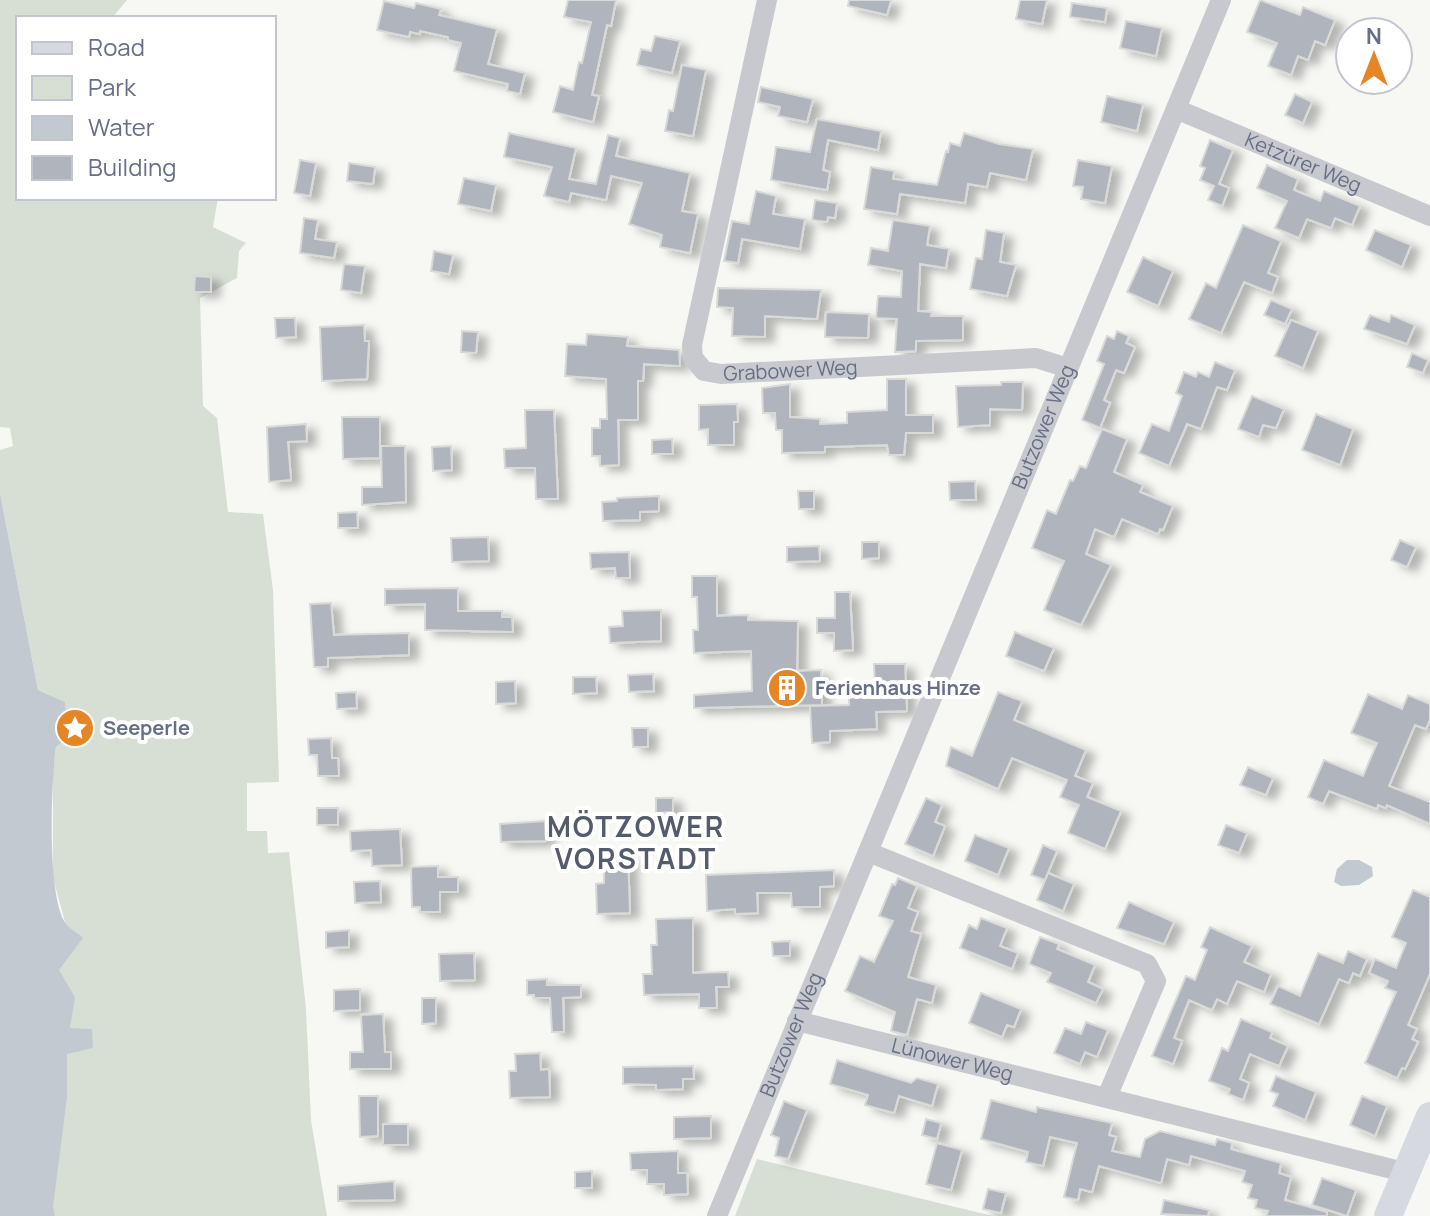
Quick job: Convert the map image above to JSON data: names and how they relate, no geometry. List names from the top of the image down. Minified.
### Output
{"streets":{"street":["Ketzürer Weg","Grabower Weg","Butzower Weg","Lünower Weg"]},"crossings":[["Ketzürer Weg","Butzower Weg"],["Grabower Weg","Butzower Weg"],["Butzower Weg","Lünower Weg"]],"districts":["MÖTZOWER VORSTADT"],"places":{"building":["Ferienhaus Hinze"],"place":["Seeperle"]},"legend":["Road","Park","Water","Building"],"north":"top"}
